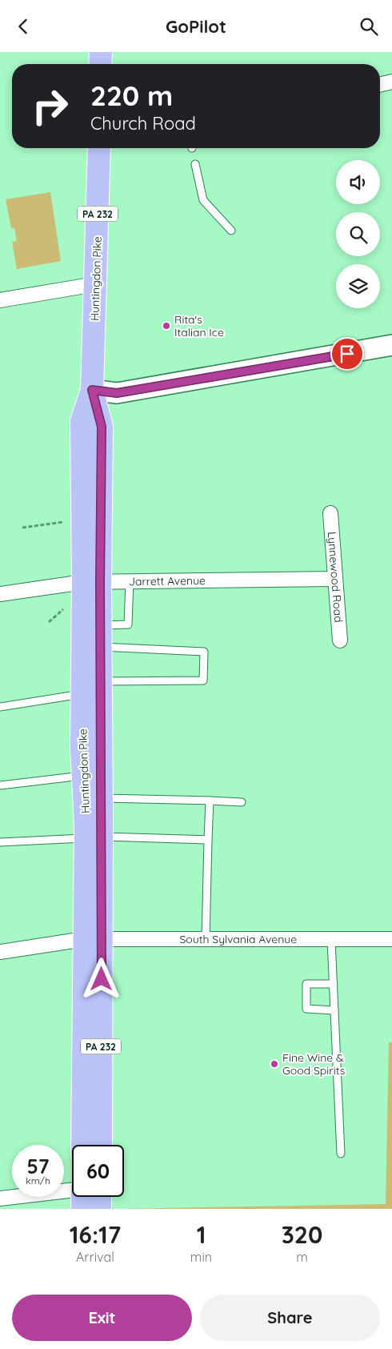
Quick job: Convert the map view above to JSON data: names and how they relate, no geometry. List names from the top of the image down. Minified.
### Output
{"streets":{"main road":["PA 232","Huntingdon Pike"],"street":["Lynnewood Road","Jarrett Avenue","South Sylvania Avenue"]},"crossings":[["Huntingdon Pike","Jarrett Avenue"],["Huntingdon Pike","South Sylvania Avenue"],["Lynnewood Road","Jarrett Avenue"]],"places":["Rita's Italian Ice","Fine Wine & Good Spirits"],"page":{"header":"GoPilot","turn":["220 m","Church Road"],"speed":"57 km/h","limit":"60","eta":["16:17","Arrival","1","min","320","m"],"buttons":["Exit","Share"]}}
